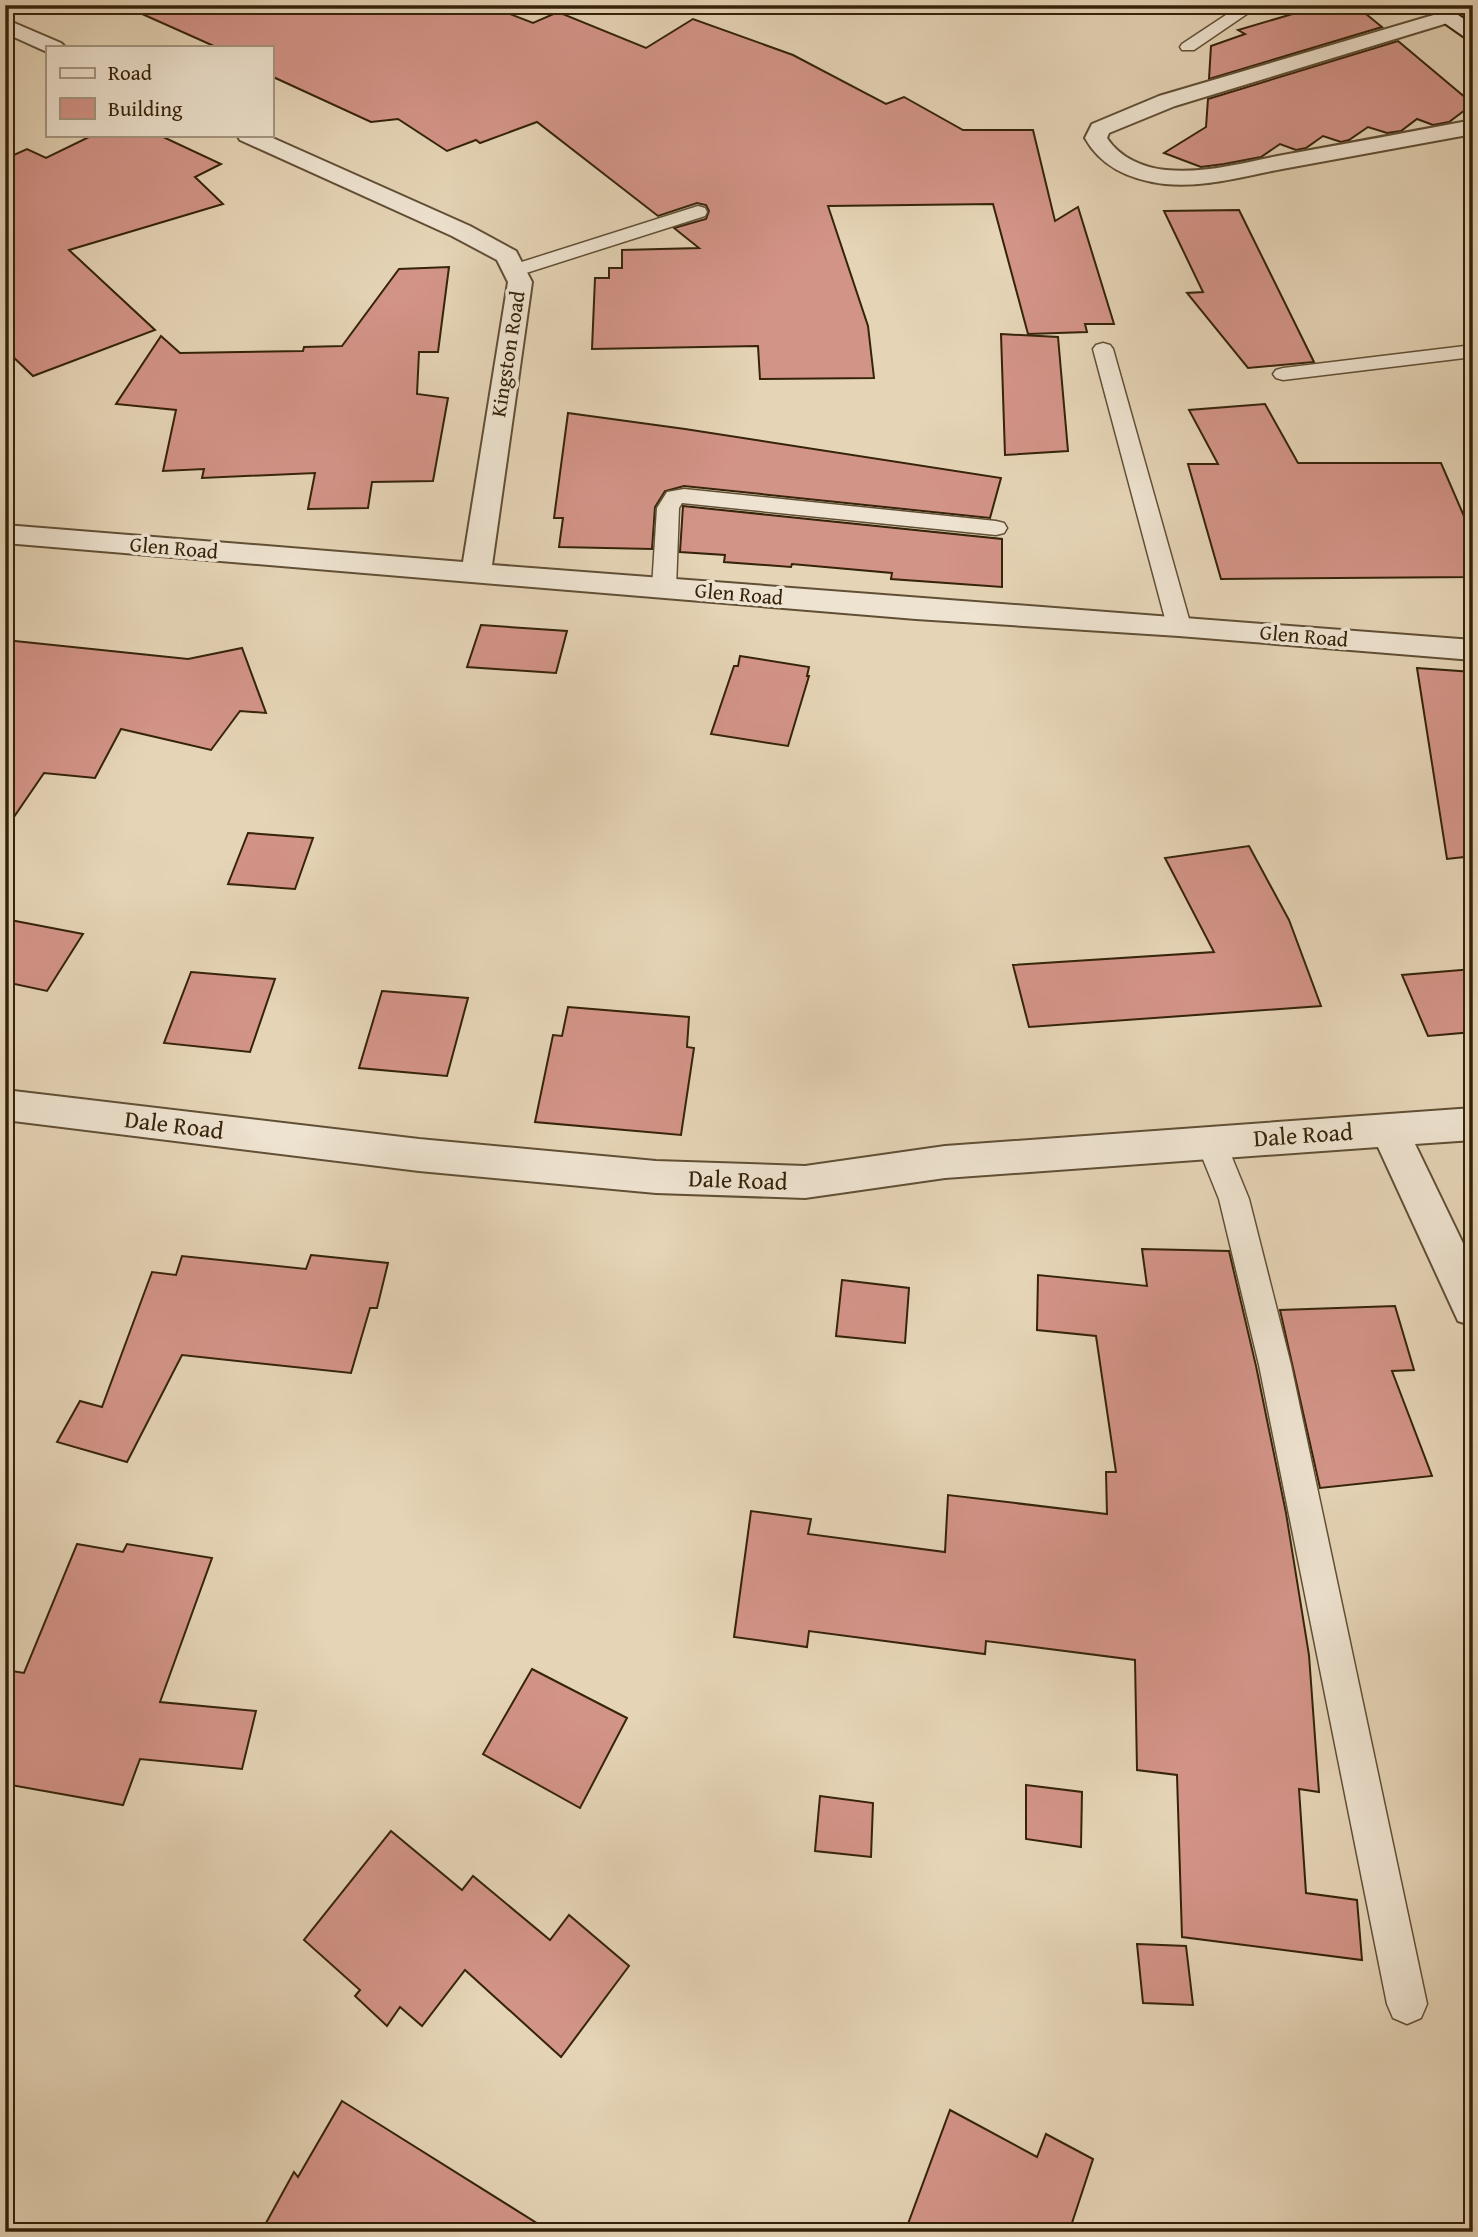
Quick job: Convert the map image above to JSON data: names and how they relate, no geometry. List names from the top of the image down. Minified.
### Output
{"streets":{"street":["Kingston Road","Glen Road","Dale Road"]},"crossings":[["Kingston Road","Glen Road"]],"legend":["Road","Building"]}
